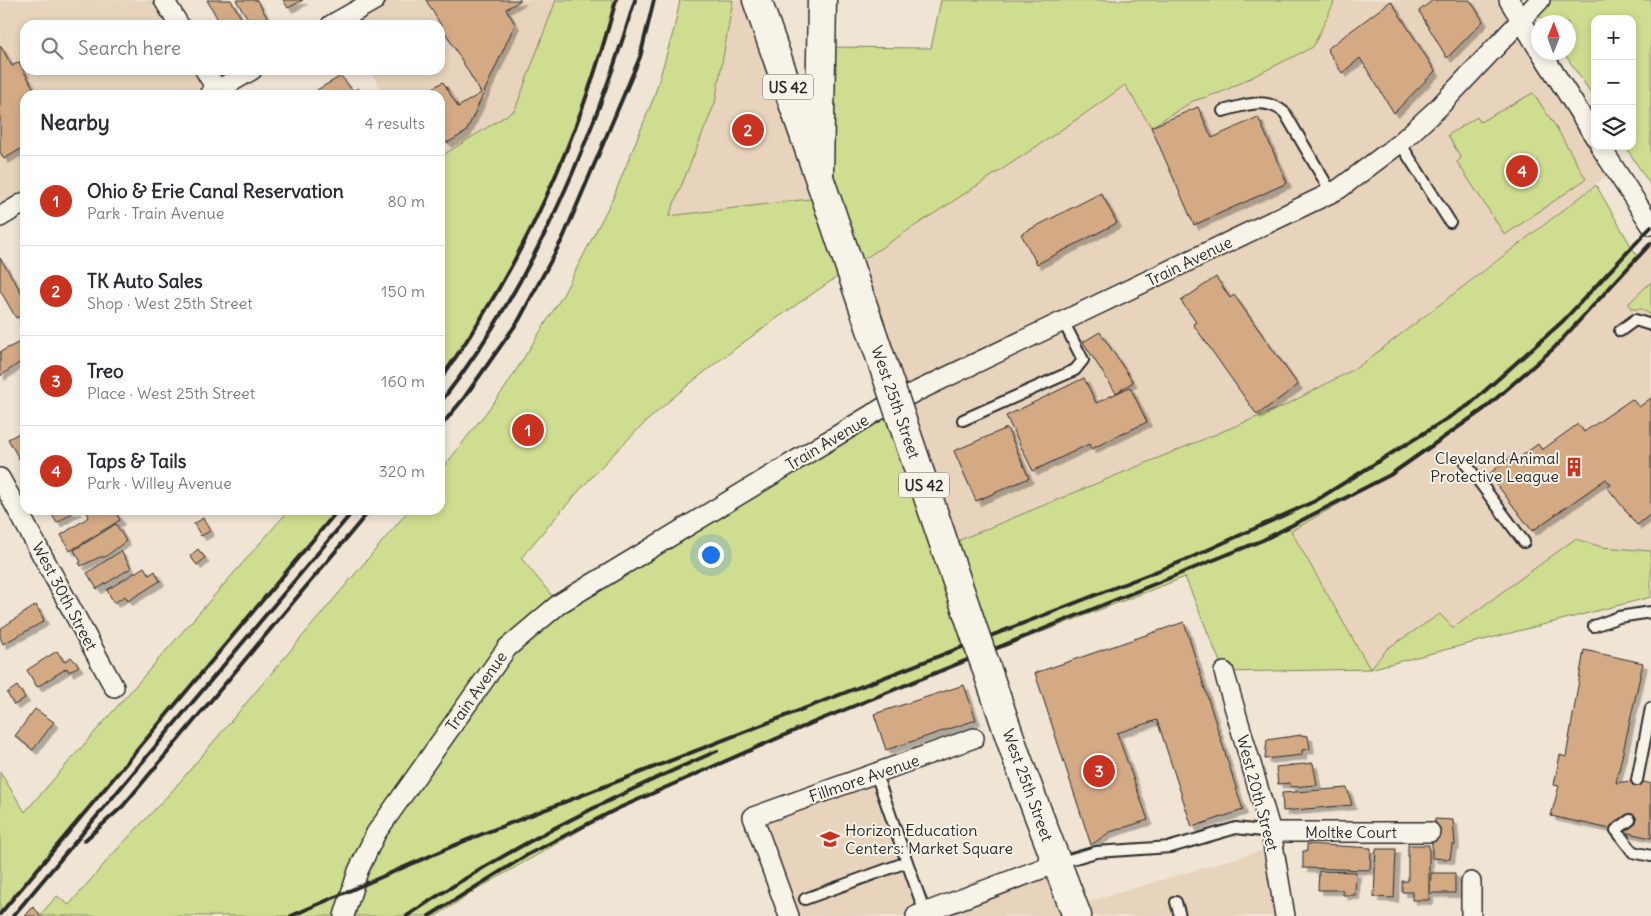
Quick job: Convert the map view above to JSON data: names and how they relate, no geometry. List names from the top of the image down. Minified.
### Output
{"streets":{"main road":["US 42","West 25th Street"],"street":["Train Avenue","West 30th Street","Fillmore Avenue","West 20th Street","Moltke Court"]},"crossings":[["West 20th Street","Moltke Court"]],"places":{"building":["Cleveland Animal Protective League"],"school or university":["Horizon Education Centers: Market Square"]},"north":"top","page":{"map_buttons":["+","−"],"search":"Search here","heading":["Nearby","4 results"],"pins":["2","4","1","3"],"list":[{"mark":"1","name":"Ohio & Erie Canal Reservation","note":"Park · Train Avenue","value":"80 m"},{"mark":"2","name":"TK Auto Sales","note":"Shop · West 25th Street","value":"150 m"},{"mark":"3","name":"Treo","note":"Place · West 25th Street","value":"160 m"},{"mark":"4","name":"Taps & Tails","note":"Park · Willey Avenue","value":"320 m"}]}}
